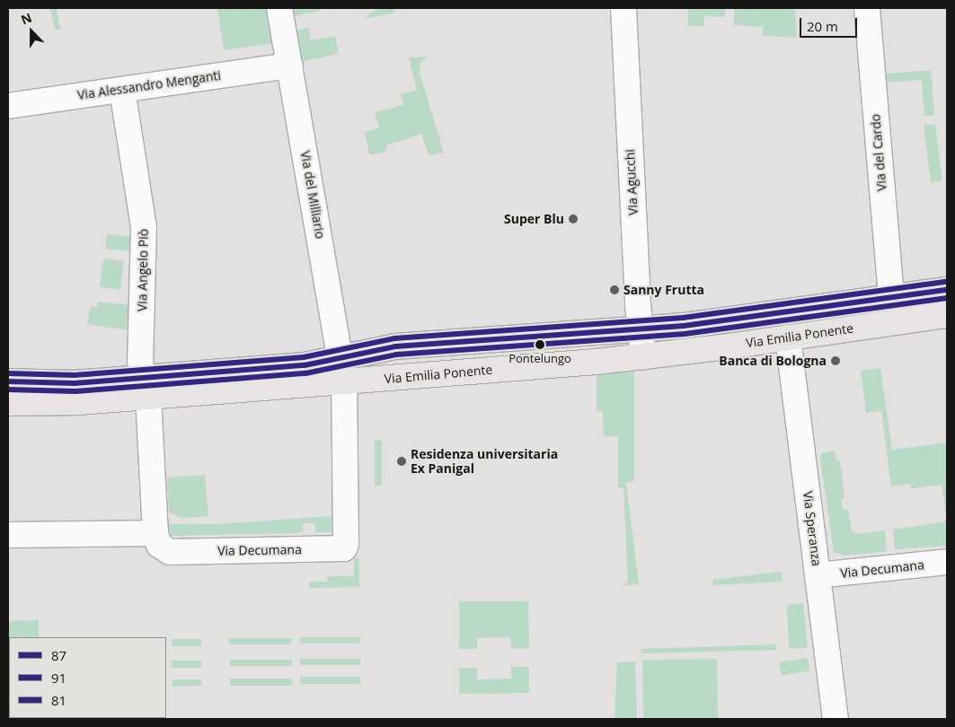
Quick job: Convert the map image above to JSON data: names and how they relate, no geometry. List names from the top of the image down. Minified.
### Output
{"streets":{"main road":["Via Emilia Ponente"],"street":["Via Alessandro Menganti","Via del Cardo","Via Agucchi","Via del Milliario","Via Angelo Piò","Via Speranza","Via Decumana"]},"crossings":[["Via Alessandro Menganti","Via del Milliario"],["Via Alessandro Menganti","Via Angelo Piò"],["Via del Cardo","Via Emilia Ponente"],["Via Agucchi","Via Emilia Ponente"],["Via del Milliario","Via Emilia Ponente"],["Via del Milliario","Via Decumana"],["Via Angelo Piò","Via Emilia Ponente"],["Via Emilia Ponente","Via Speranza"],["Via Emilia Ponente","Via Decumana"],["Via Speranza","Via Decumana"]],"places":["Super Blu","Sanny Frutta","Pontelungo","Banca di Bologna","Residenza universitaria Ex Panigal"],"lines":["transit line 81","transit line 87","transit line 91"],"legend":["87","91","81"],"scale_bar":"20 m","north":"top"}
